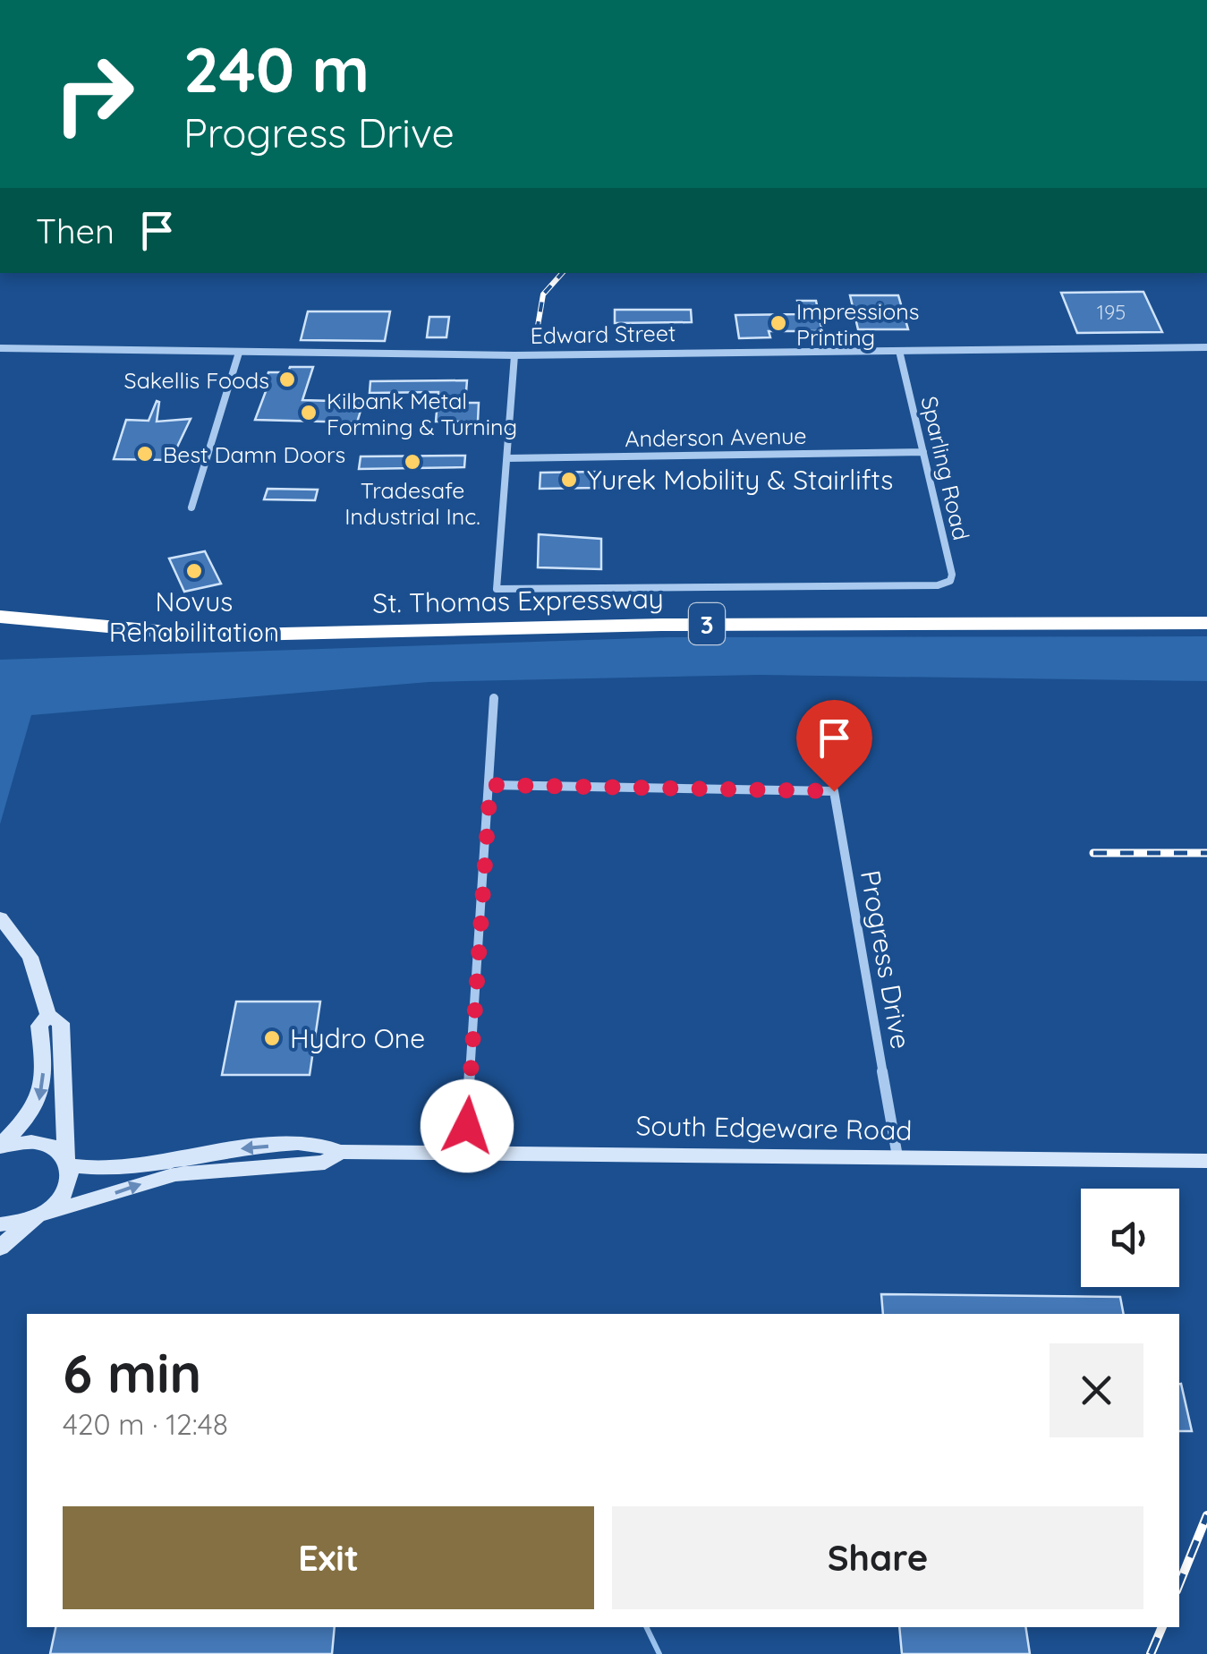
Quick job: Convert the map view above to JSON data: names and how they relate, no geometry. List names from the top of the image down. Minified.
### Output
{"streets":{"highway":["St. Thomas Expressway","3"],"main road":["South Edgeware Road"],"street":["Edward Street","Anderson Avenue","Sparling Road","Progress Drive"]},"crossings":[["Edward Street","Sparling Road"],["Anderson Avenue","Sparling Road"],["Progress Drive","South Edgeware Road"]],"places":["Impressions Printing","Sakellis Foods","Kilbank Metal Forming & Turning","Best Damn Doors","Tradesafe Industrial Inc.","Yurek Mobility & Stairlifts","Novus Rehabilitation","Hydro One"],"house_numbers":["195"],"page":{"turn":["240 m","Progress Drive"],"then":"Then","heading":["6 min","420 m · 12:48"],"buttons":["Exit","Share"]}}
